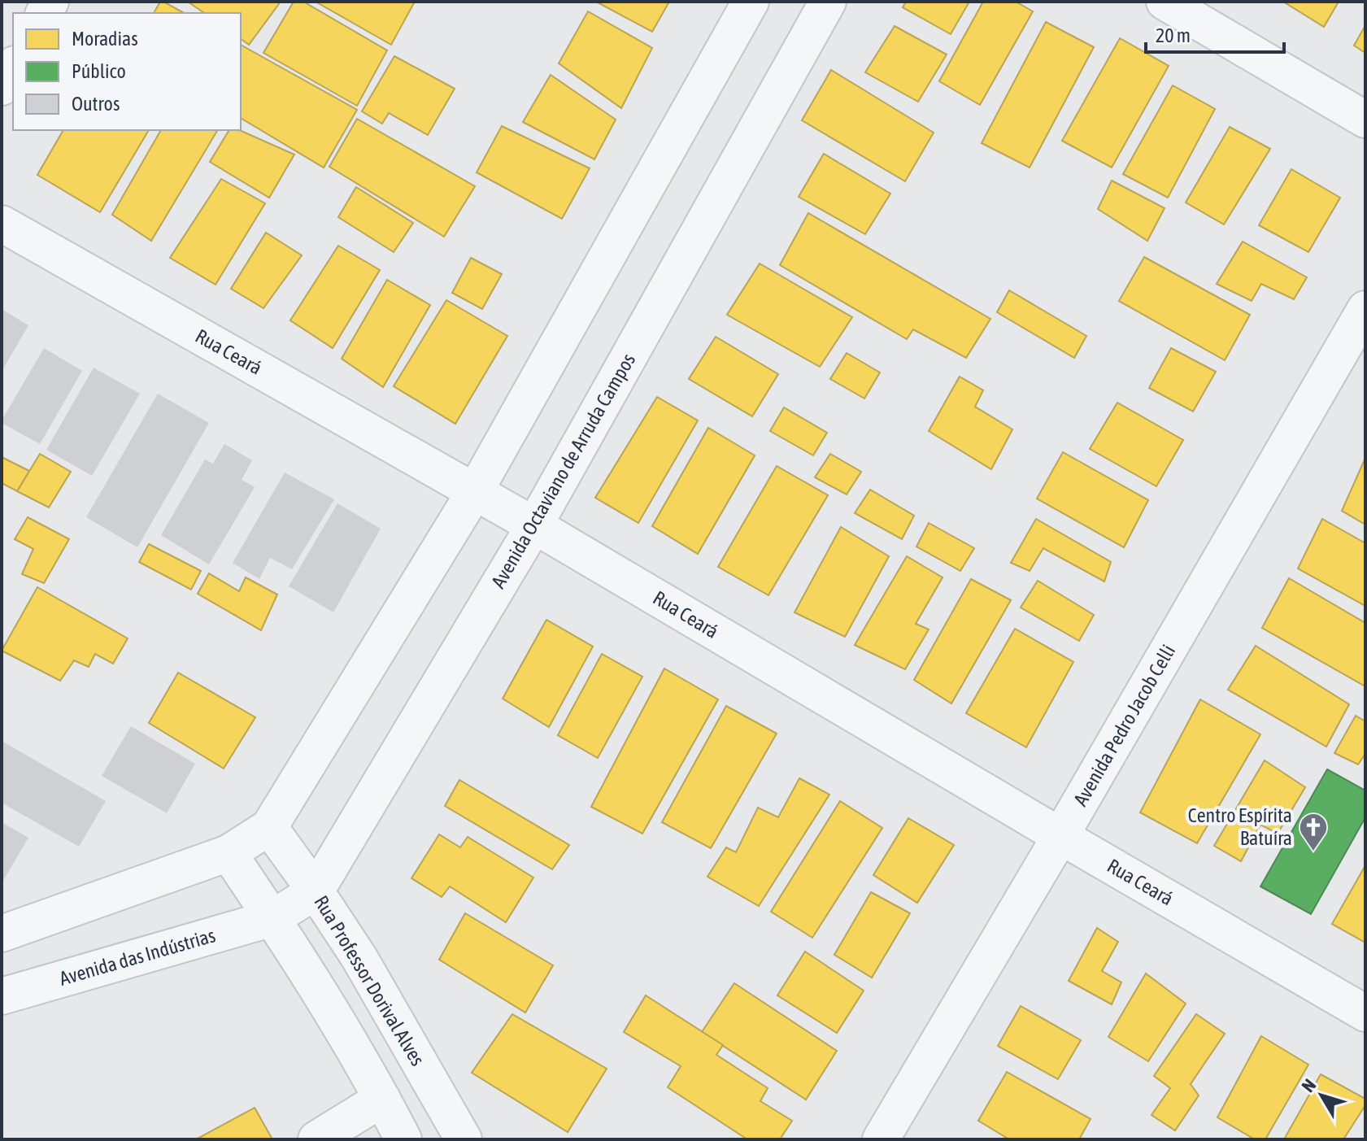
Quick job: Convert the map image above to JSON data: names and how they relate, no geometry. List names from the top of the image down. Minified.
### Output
{"streets":{"street":["Rua Ceará","Avenida Octaviano de Arruda Campos","Avenida Pedro Jacob Celli","Avenida das Indústrias","Rua Professor Dorival Alves"]},"crossings":[["Rua Ceará","Avenida Octaviano de Arruda Campos"],["Rua Ceará","Avenida Pedro Jacob Celli"],["Avenida Octaviano de Arruda Campos","Avenida das Indústrias"],["Avenida Octaviano de Arruda Campos","Rua Professor Dorival Alves"]],"places":{"church":["Centro Espírita Batuíra"]},"legend":["Moradias","Público","Outros"],"scale_bar":"20 m","north":"top left"}
